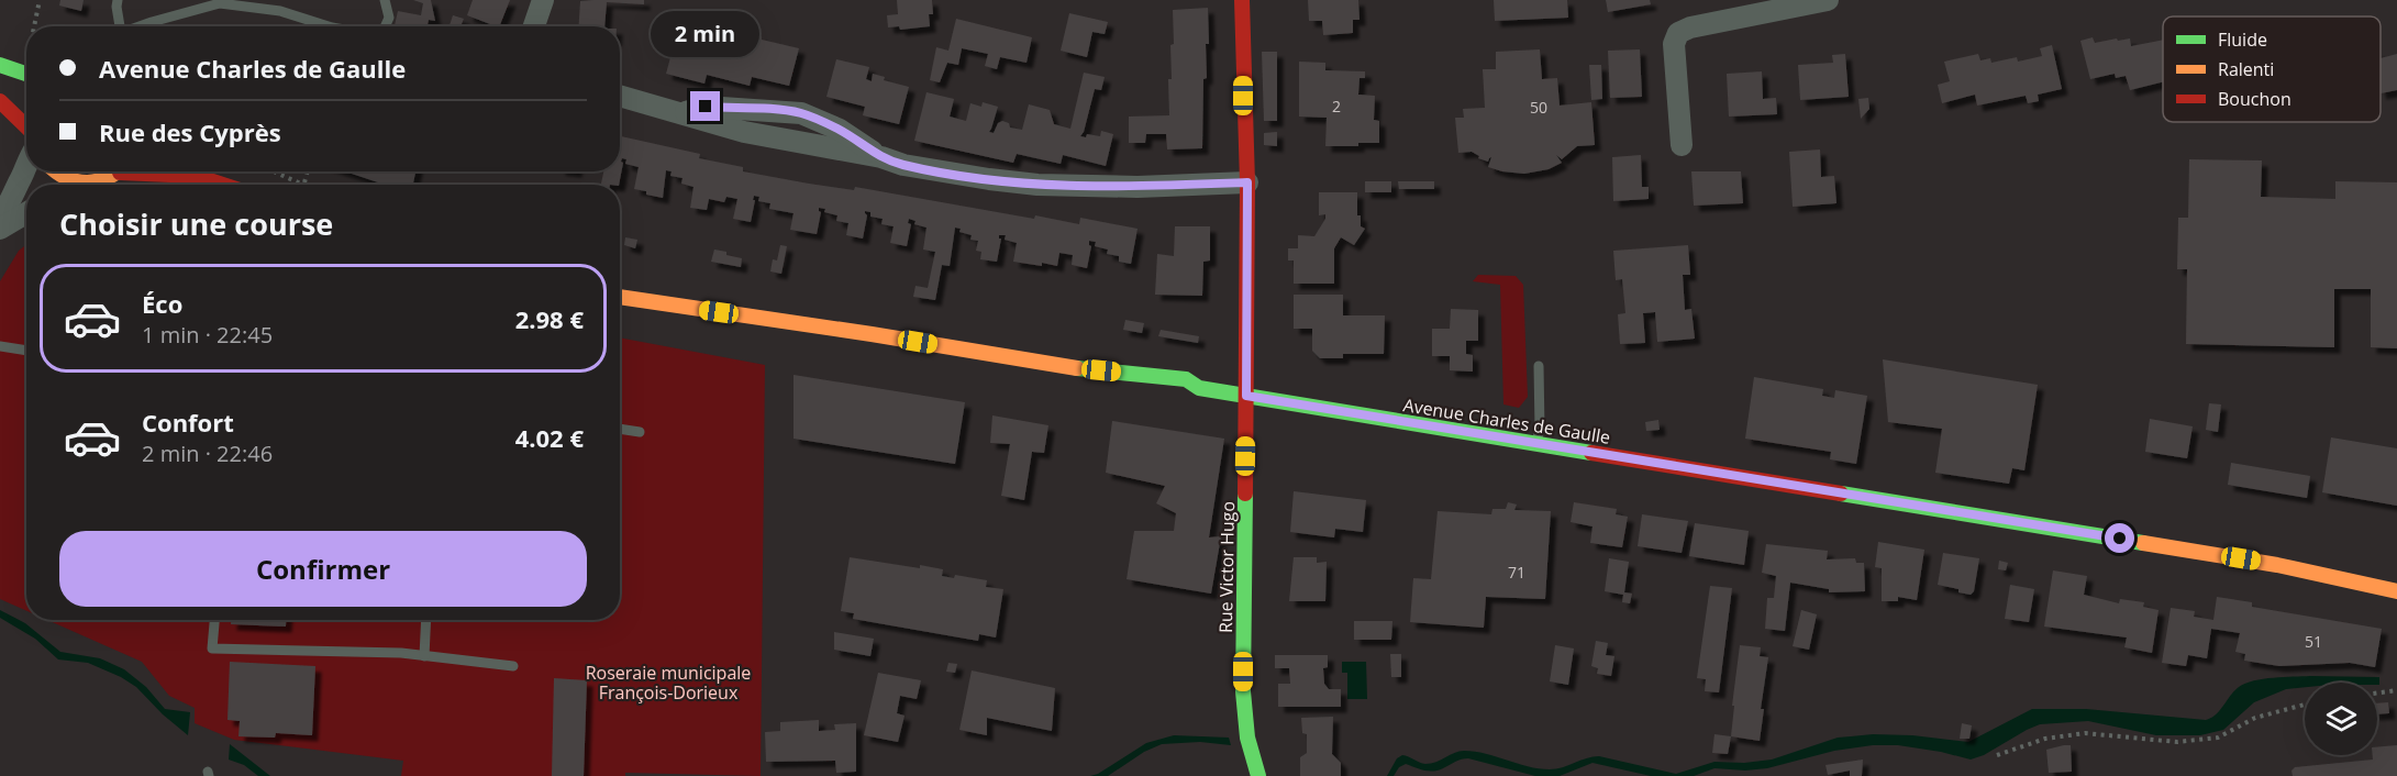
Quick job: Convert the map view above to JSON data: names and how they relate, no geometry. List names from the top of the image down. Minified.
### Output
{"streets":{"main road":["Avenue Charles de Gaulle","Rue Victor Hugo"]},"crossings":[["Avenue Charles de Gaulle","Rue Victor Hugo"]],"parks":["Roseraie municipale François-Dorieux"],"house_numbers":["2","50","71","51"],"legend":["Fluide","Ralenti","Bouchon"],"page":{"bubble":"2 min","banner":["Avenue Charles de Gaulle","Rue des Cyprès"],"heading":"Choisir une course","list":[{"name":"Éco","note":"1 min · 22:45","value":"2.98 €"},{"name":"Confort","note":"2 min · 22:46","value":"4.02 €"}],"buttons":"Confirmer"}}
